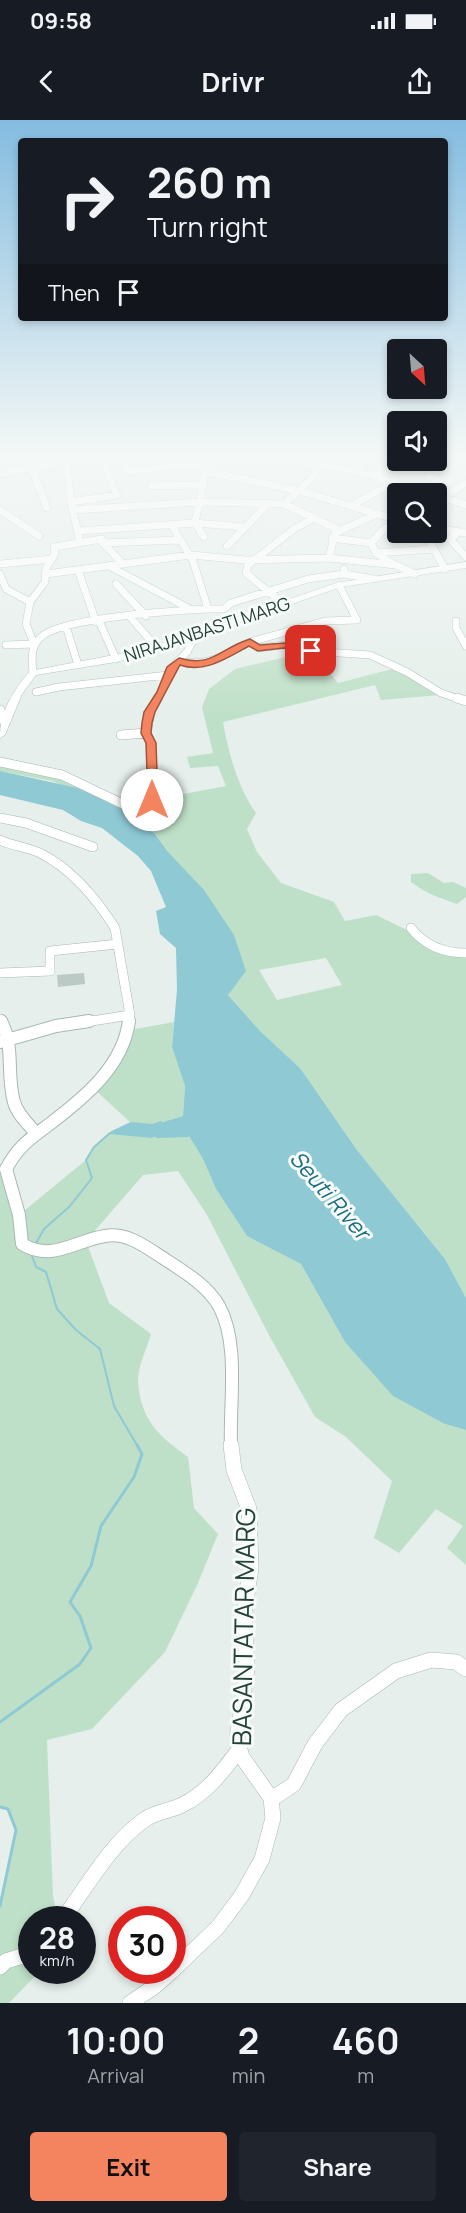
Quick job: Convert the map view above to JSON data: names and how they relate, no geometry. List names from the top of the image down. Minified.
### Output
{"streets":{"street":["NIRAJANBASTI MARG","BASANTATAR MARG"]},"water":["Seuti River"],"north":"bottom right","page":{"status":"09:58","header":"Drivr","turn":["260 m","Turn right"],"then":"Then","speed":"28 km/h","limit":"30","eta":["10:00","Arrival","2","min","460","m"],"buttons":["Exit","Share"]}}
